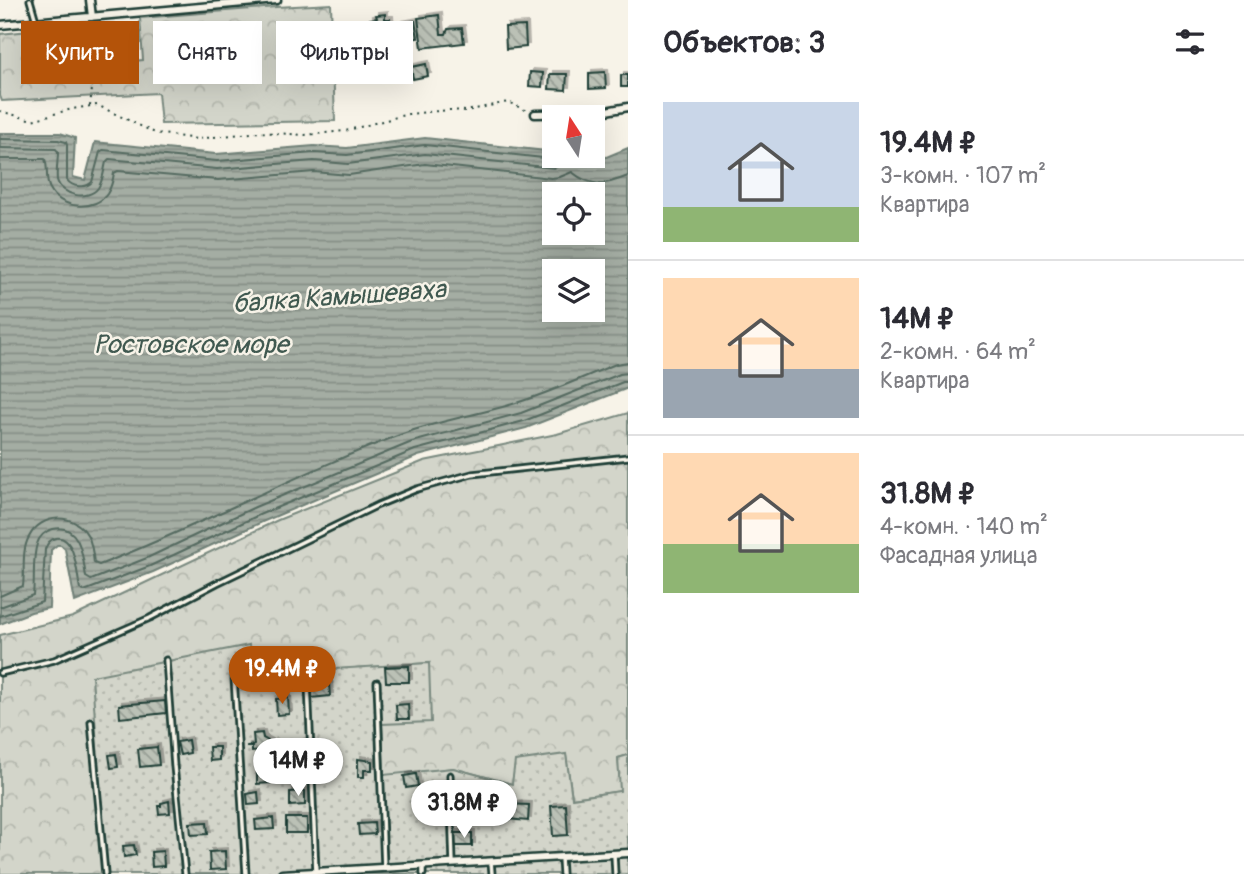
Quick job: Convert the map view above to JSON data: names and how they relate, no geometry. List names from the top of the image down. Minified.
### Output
{"water":["балка Камышеваха","Ростовское море"],"north":"top","page":{"heading":"Объектов: 3","chip":["Купить","Снять","Фильтры"],"list":[{"name":"19.4M ₽","note":"3-комн. · 107 m² · Квартира"},{"name":"14M ₽","note":"2-комн. · 64 m² · Квартира"},{"name":"31.8M ₽","note":"4-комн. · 140 m² · Фасадная улица"}],"price":["19.4M ₽","14M ₽","31.8M ₽"]}}
